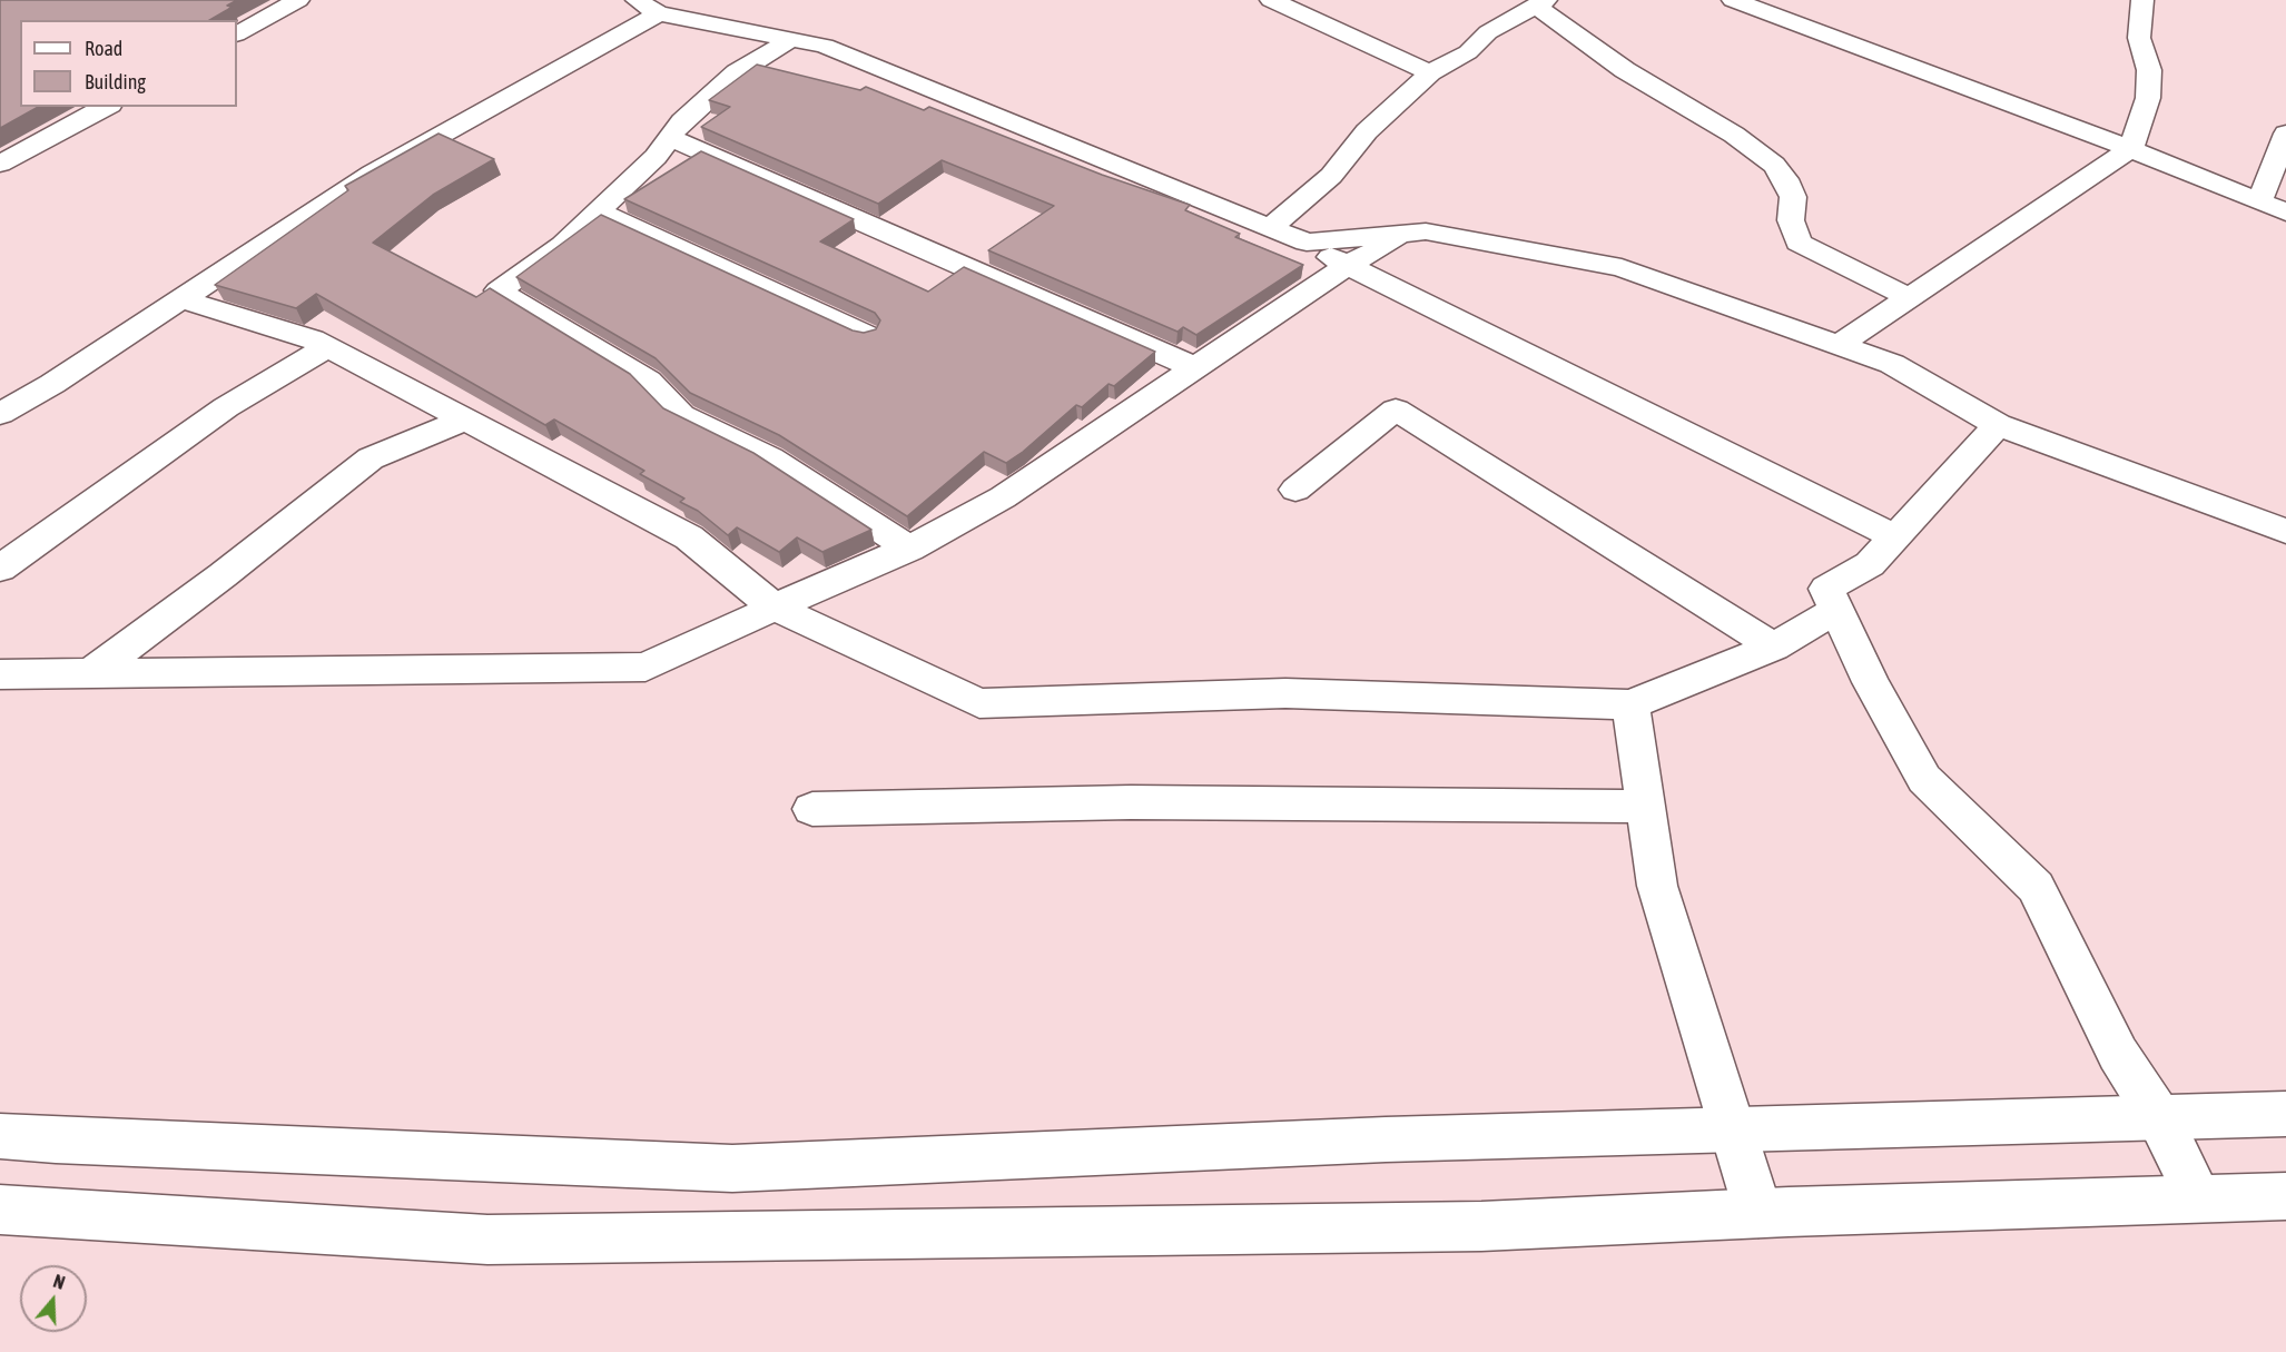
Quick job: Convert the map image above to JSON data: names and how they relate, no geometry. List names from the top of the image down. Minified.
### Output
{"legend":["Road","Building"],"north":"top"}
